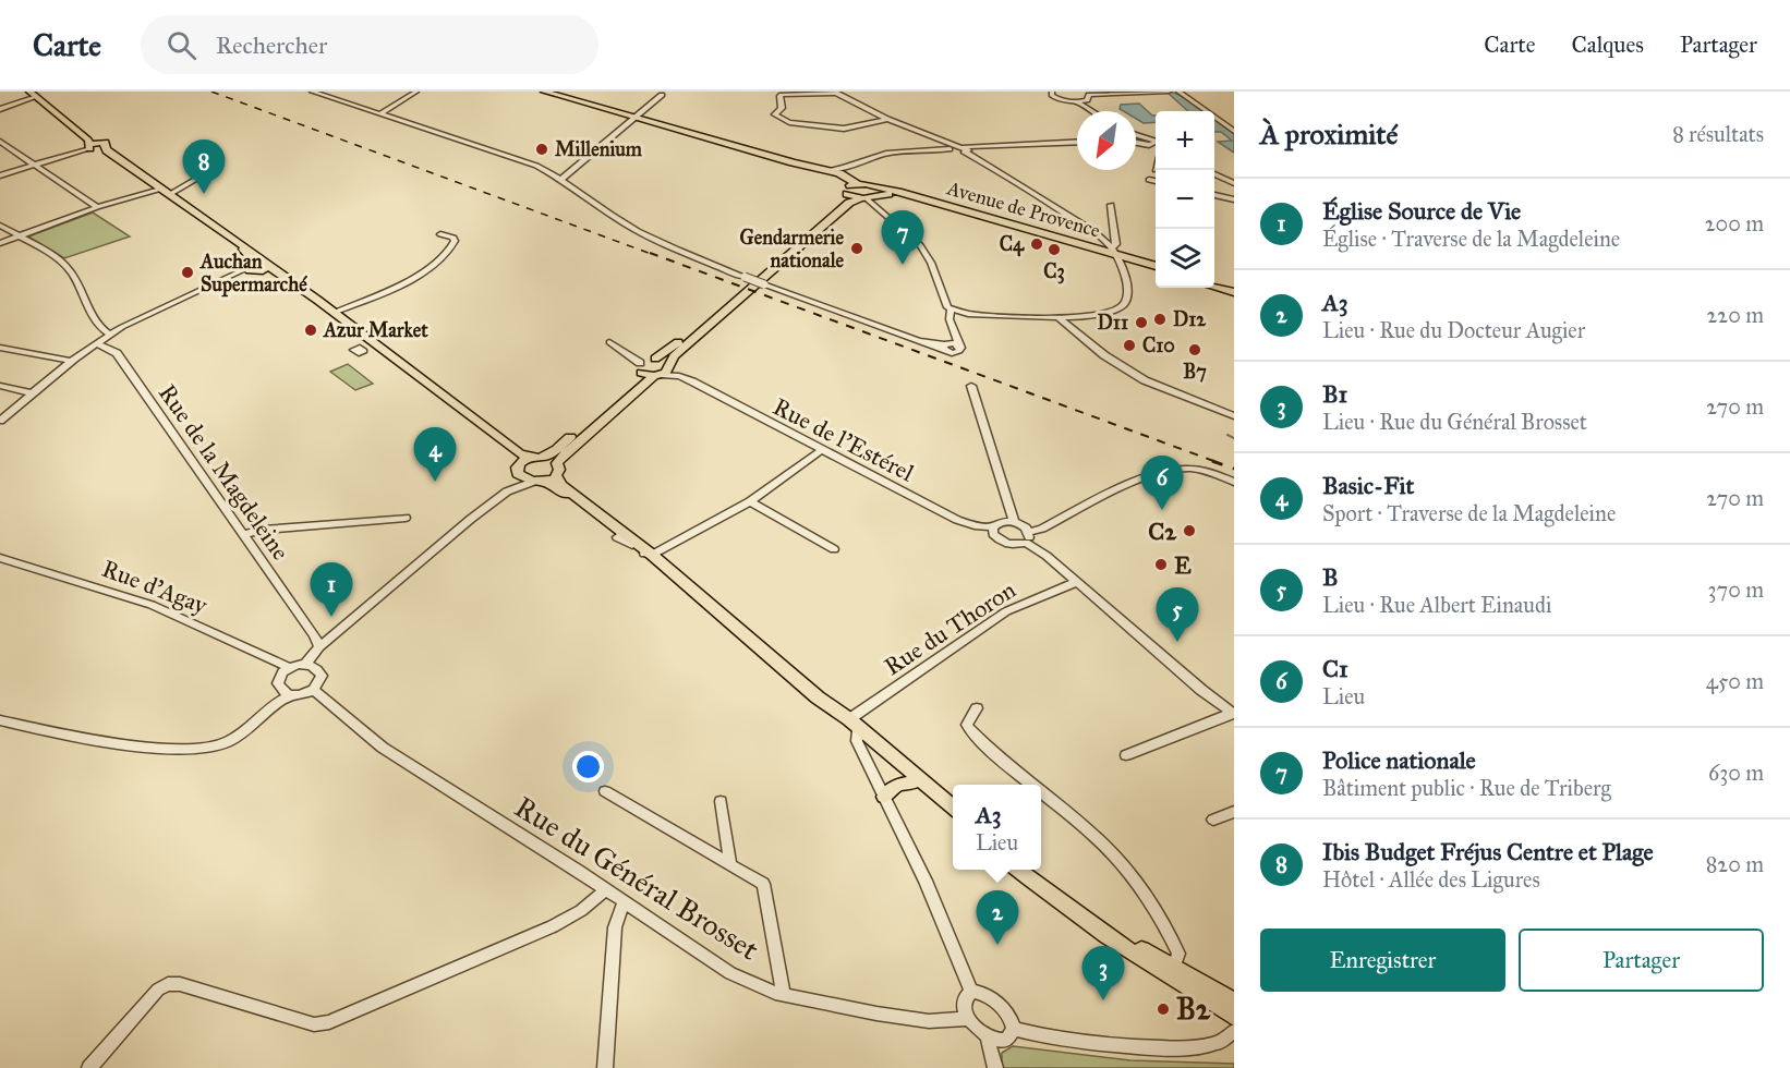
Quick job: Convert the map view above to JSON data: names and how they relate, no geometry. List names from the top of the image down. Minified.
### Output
{"streets":{"main road":["Avenue de Provence"],"street":["Rue de l'Estérel","Rue de la Magdeleine","Rue d'Agay","Rue du Thoron","Rue du Général Brosset"]},"crossings":[["Rue d'Agay","Rue du Général Brosset"]],"places":["Millenium","C4","Gendarmerie nationale","C3","Auchan Supermarché","D12","D11","Azur Market","C10","B7","C2","E","B2"],"north":"bottom left","page":{"header":"Carte","search":"Rechercher","nav":["Carte","Calques","Partager"],"heading":["À proximité","8 résultats"],"map_buttons":["+","−"],"pins":["8","7","4","6","1","5","2","3"],"list":[{"mark":"1","name":"Église Source de Vie","note":"Église · Traverse de la Magdeleine","value":"200 m"},{"mark":"2","name":"A3","note":"Lieu · Rue du Docteur Augier","value":"220 m"},{"mark":"3","name":"B1","note":"Lieu · Rue du Général Brosset","value":"270 m"},{"mark":"4","name":"Basic-Fit","note":"Sport · Traverse de la Magdeleine","value":"270 m"},{"mark":"5","name":"B","note":"Lieu · Rue Albert Einaudi","value":"370 m"},{"mark":"6","name":"C1","note":"Lieu","value":"450 m"},{"mark":"7","name":"Police nationale","note":"Bâtiment public · Rue de Triberg","value":"630 m"},{"mark":"8","name":"Ibis Budget Fréjus Centre et Plage","note":"Hôtel · Allée des Ligures","value":"820 m"}],"popup":["A3","Lieu"],"buttons":["Enregistrer","Partager"]}}
